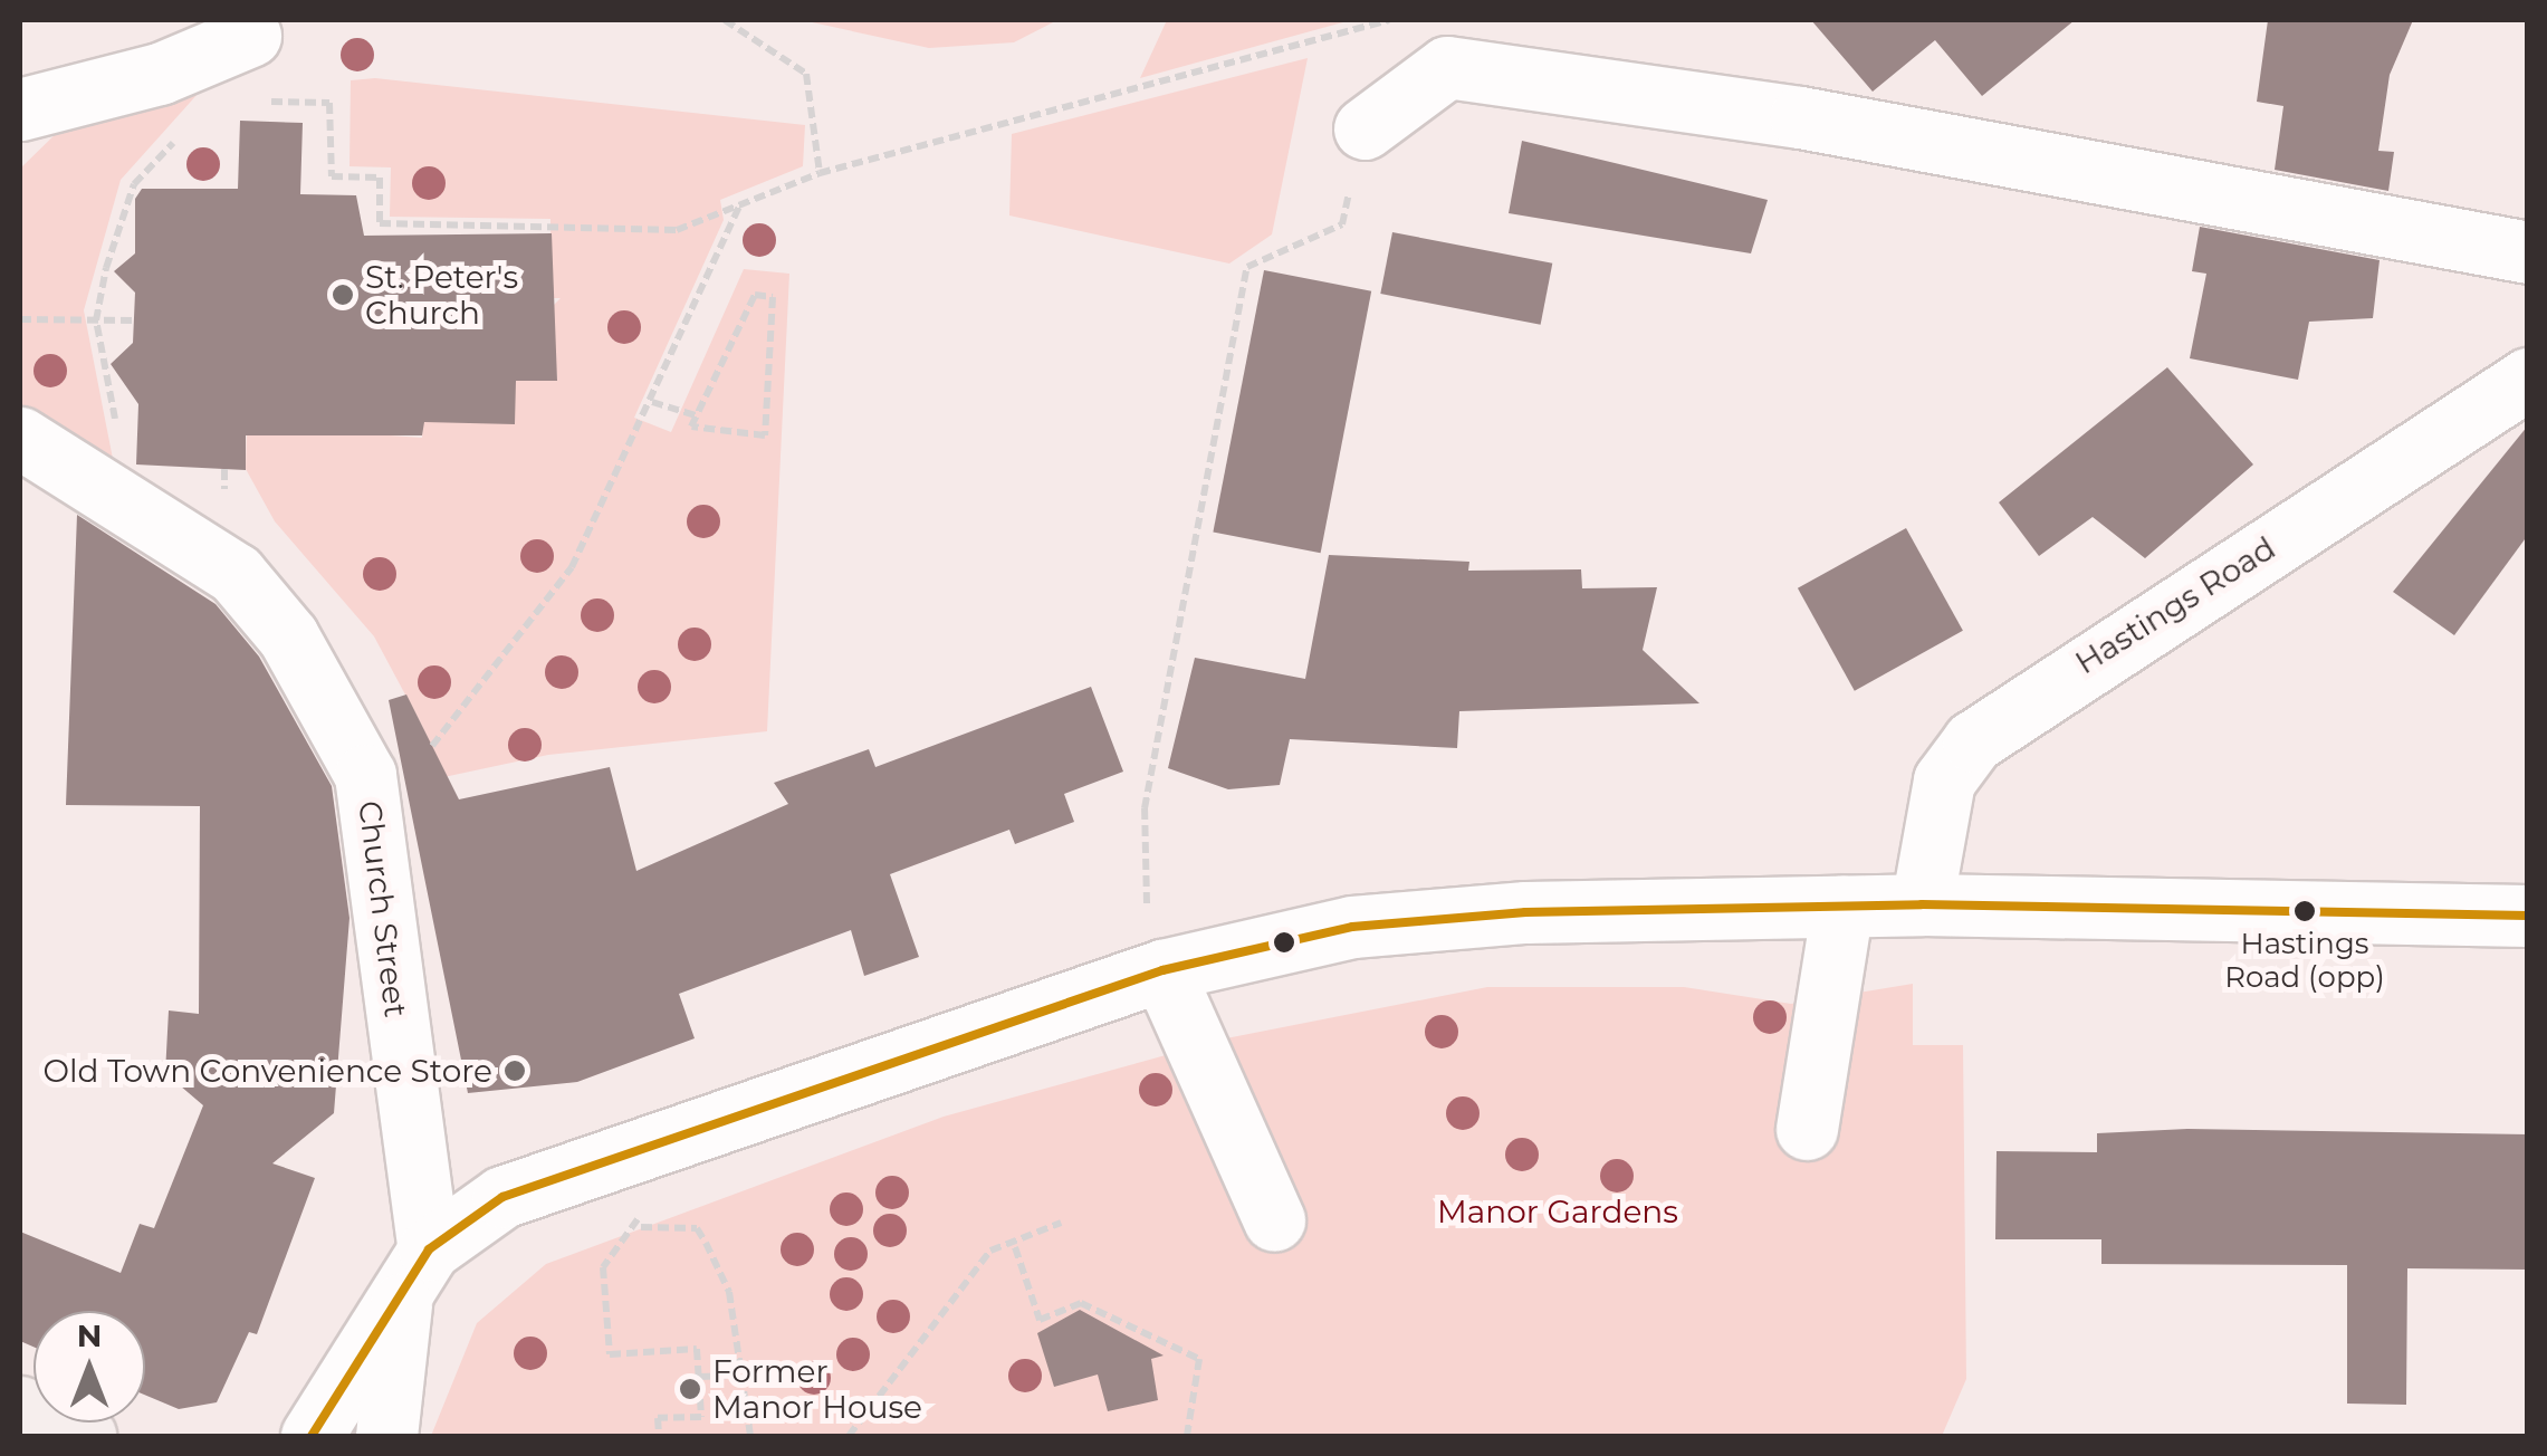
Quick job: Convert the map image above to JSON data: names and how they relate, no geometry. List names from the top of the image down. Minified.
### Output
{"streets":{"street":["Hastings Road","Church Street"]},"parks":["Manor Gardens"],"places":["St. Peter's Church","Hastings Road (opp)","Old Town Convenience Store","Former Manor House"],"north":"top"}
